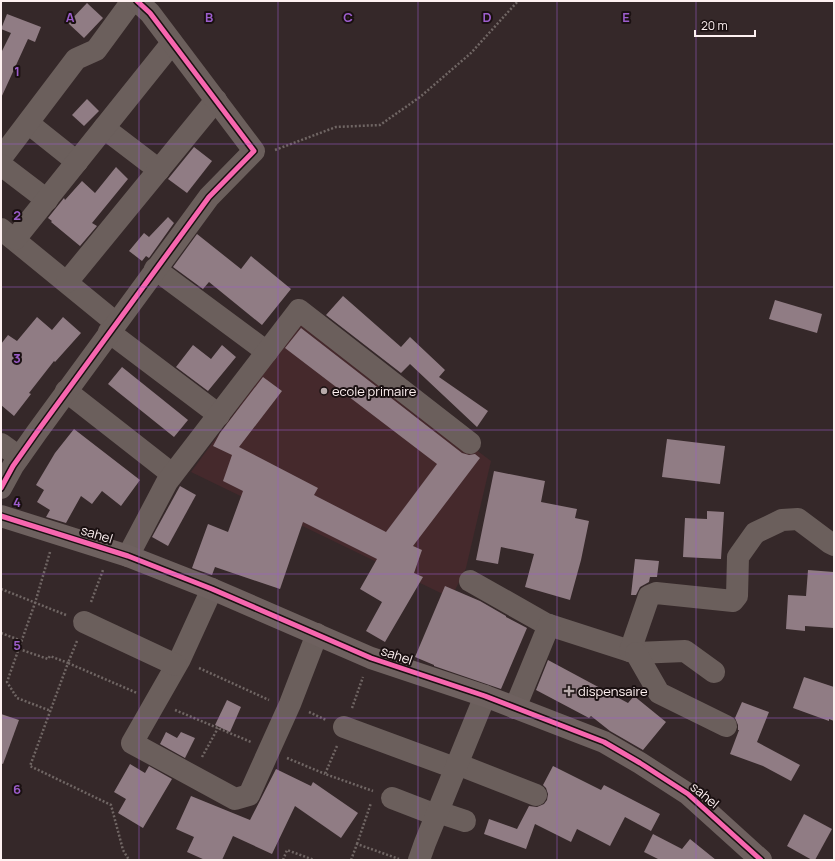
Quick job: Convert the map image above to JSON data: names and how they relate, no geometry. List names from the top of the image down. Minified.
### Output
{"streets":{"street":["sahel"]},"places":{"other":["ecole primaire"],"health":["dispensaire"]},"scale_bar":"20 m","grid":{"columns":["A","B","C","D","E"],"rows":["1","2","3","4","5","6"]}}
